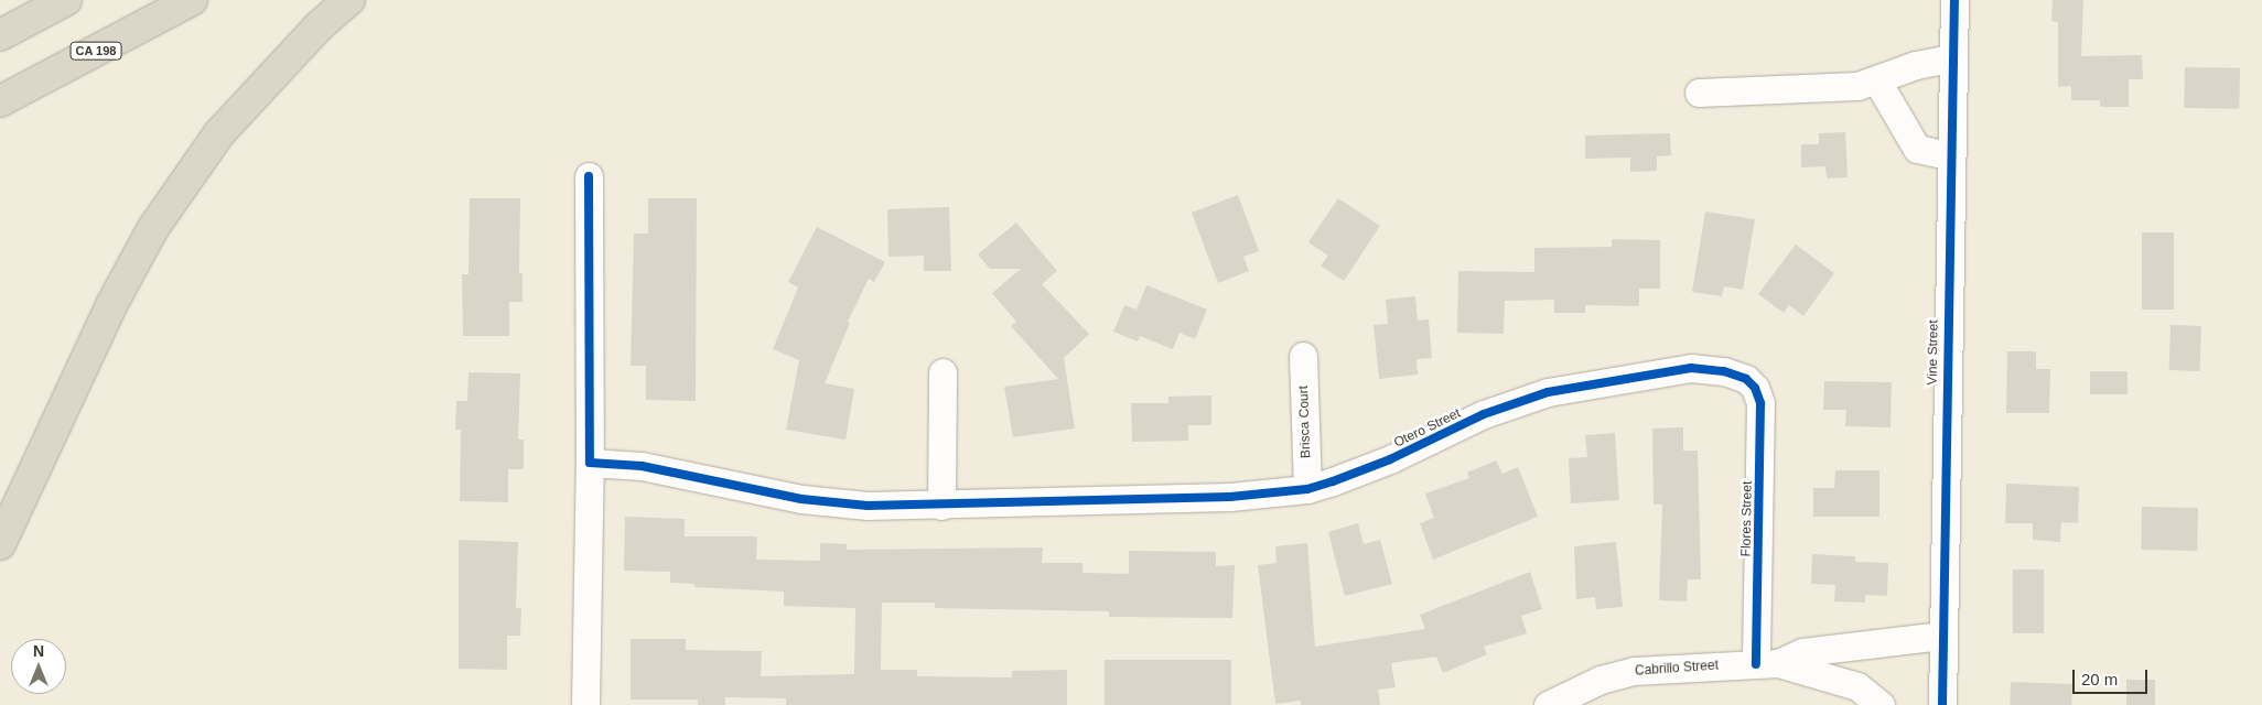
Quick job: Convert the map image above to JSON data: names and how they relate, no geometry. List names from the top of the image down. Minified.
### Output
{"streets":{"highway":["CA 198"],"street":["Vine Street","Brisca Court","Otero Street","Flores Street","Cabrillo Street"]},"crossings":[["Vine Street","Cabrillo Street"],["Brisca Court","Otero Street"],["Otero Street","Flores Street"],["Flores Street","Cabrillo Street"]],"scale_bar":"20 m","north":"top"}
